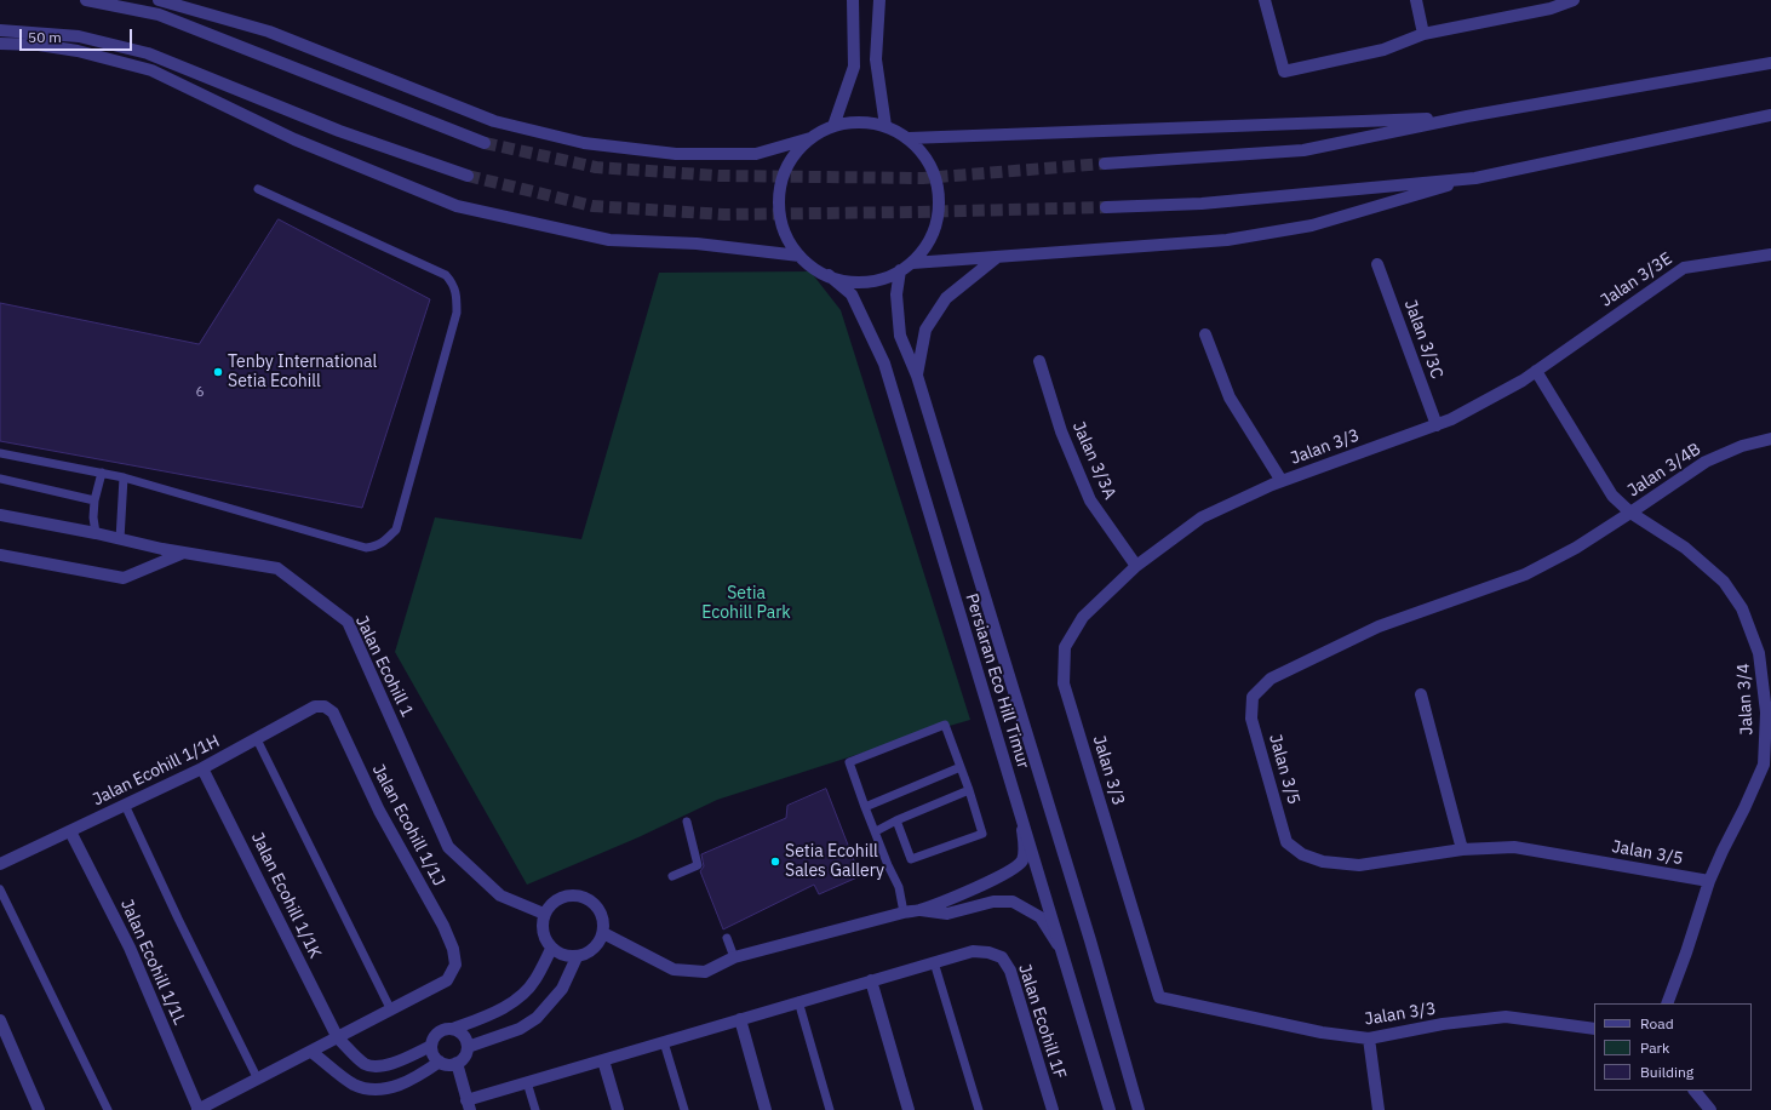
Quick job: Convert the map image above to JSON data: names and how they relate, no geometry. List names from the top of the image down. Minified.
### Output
{"streets":{"street":["Jalan 3/3E","Jalan 3/3C","Jalan 3/3","Jalan 3/3A","Jalan 3/4B","Jalan Ecohill 1","Persiaran Eco Hill Timur","Jalan 3/4","Jalan 3/5","Jalan Ecohill 1/1H","Jalan Ecohill 1/1J","Jalan Ecohill 1/1K","Jalan Ecohill 1/1L","Jalan Ecohill 1F"]},"crossings":[["Jalan 3/3E","Jalan 3/3"],["Jalan 3/3E","Jalan 3/4"],["Jalan 3/3C","Jalan 3/3"],["Jalan 3/3","Jalan 3/3A"],["Jalan 3/4B","Jalan 3/4"],["Jalan 3/4B","Jalan 3/5"],["Jalan 3/4","Jalan 3/5"],["Jalan Ecohill 1/1H","Jalan Ecohill 1/1J"],["Jalan Ecohill 1/1H","Jalan Ecohill 1/1K"],["Jalan Ecohill 1/1H","Jalan Ecohill 1/1L"]],"parks":["Setia Ecohill Park"],"places":["Tenby International Setia Ecohill","Setia Ecohill Sales Gallery"],"house_numbers":["6"],"legend":["Road","Park","Building"],"scale_bar":"50 m"}
